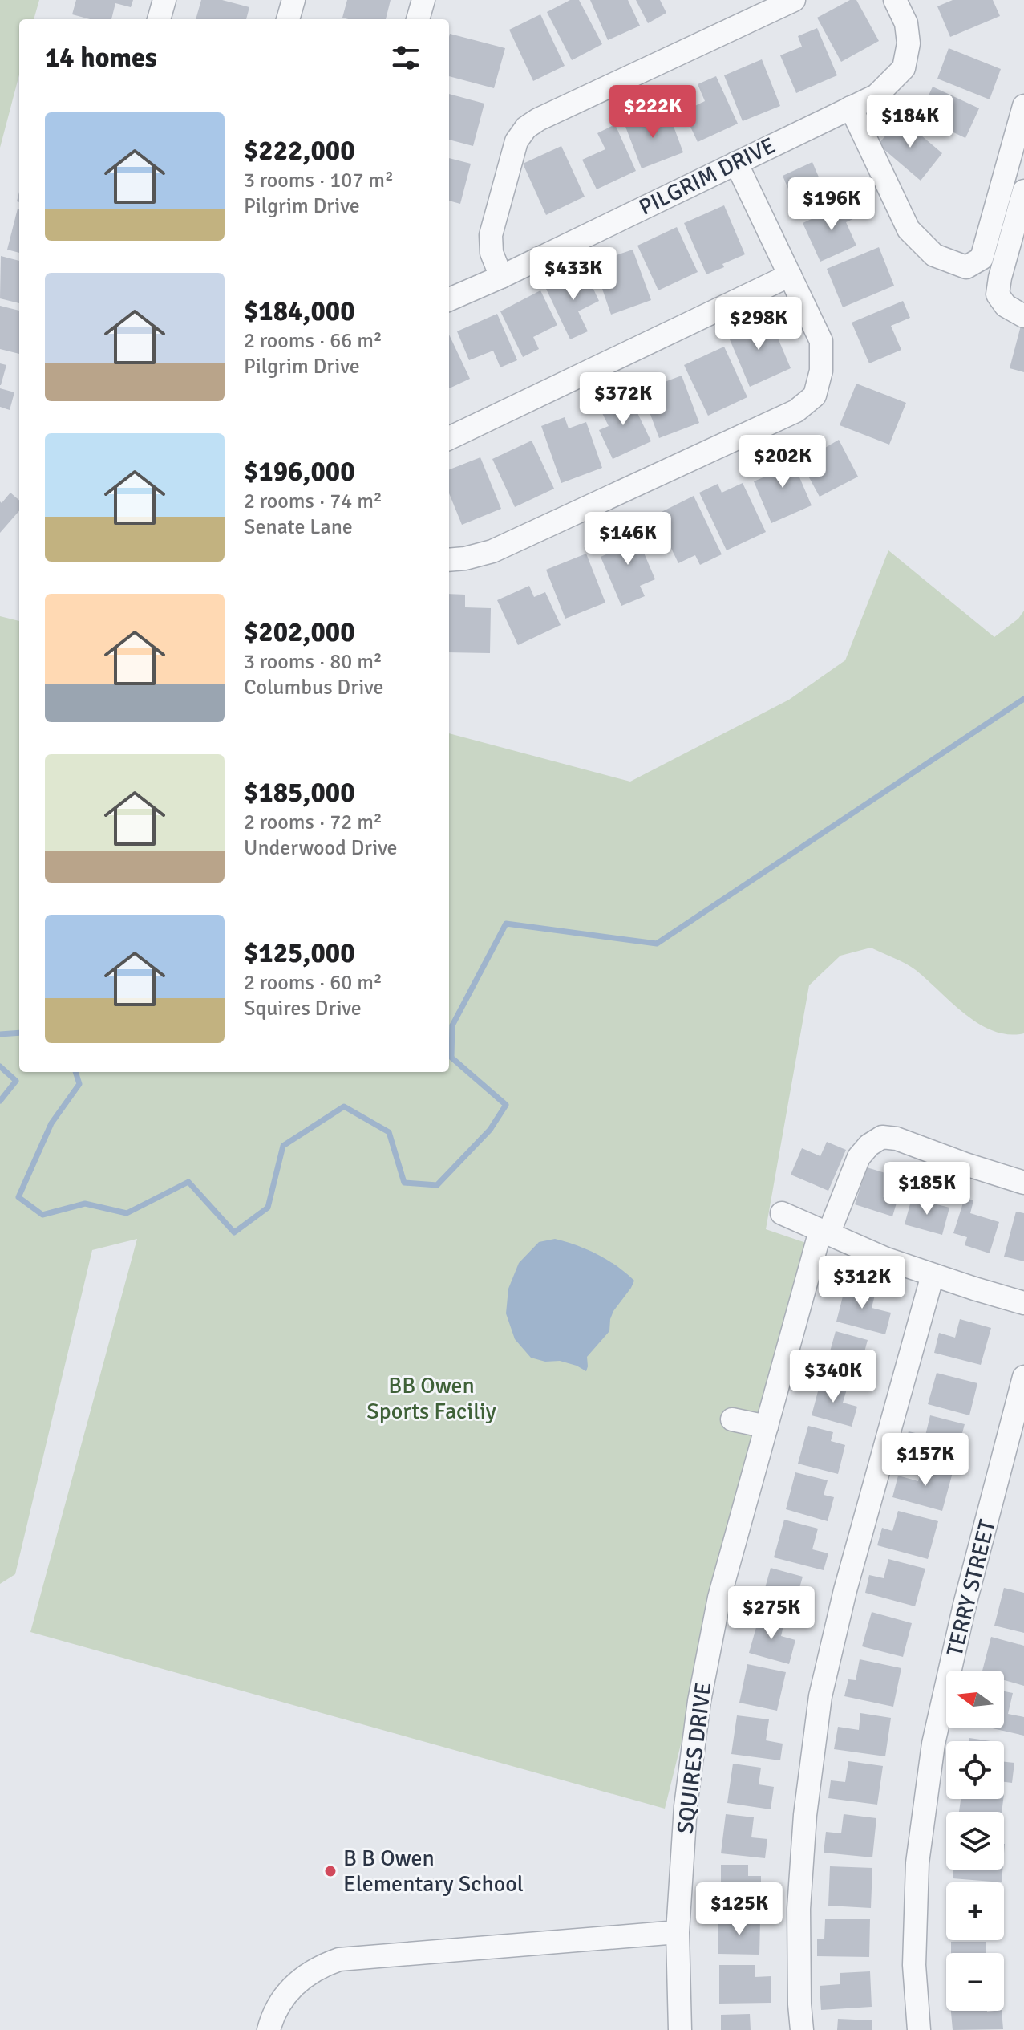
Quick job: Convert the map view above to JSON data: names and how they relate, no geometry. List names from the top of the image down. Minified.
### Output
{"streets":{"street":["PILGRIM DRIVE","TERRY STREET","SQUIRES DRIVE"]},"parks":["BB Owen Sports Faciliy"],"places":["B B Owen Elementary School"],"north":"left","page":{"heading":"14 homes","price":["$222K","$184K","$196K","$433K","$298K","$372K","$202K","$146K","$185K","$312K","$340K","$157K","$275K","$125K"],"list":[{"name":"$222,000","note":"3 rooms · 107 m² · Pilgrim Drive"},{"name":"$184,000","note":"2 rooms · 66 m² · Pilgrim Drive"},{"name":"$196,000","note":"2 rooms · 74 m² · Senate Lane"},{"name":"$202,000","note":"3 rooms · 80 m² · Columbus Drive"},{"name":"$185,000","note":"2 rooms · 72 m² · Underwood Drive"},{"name":"$125,000","note":"2 rooms · 60 m² · Squires Drive"}],"map_buttons":["+","−"]}}
